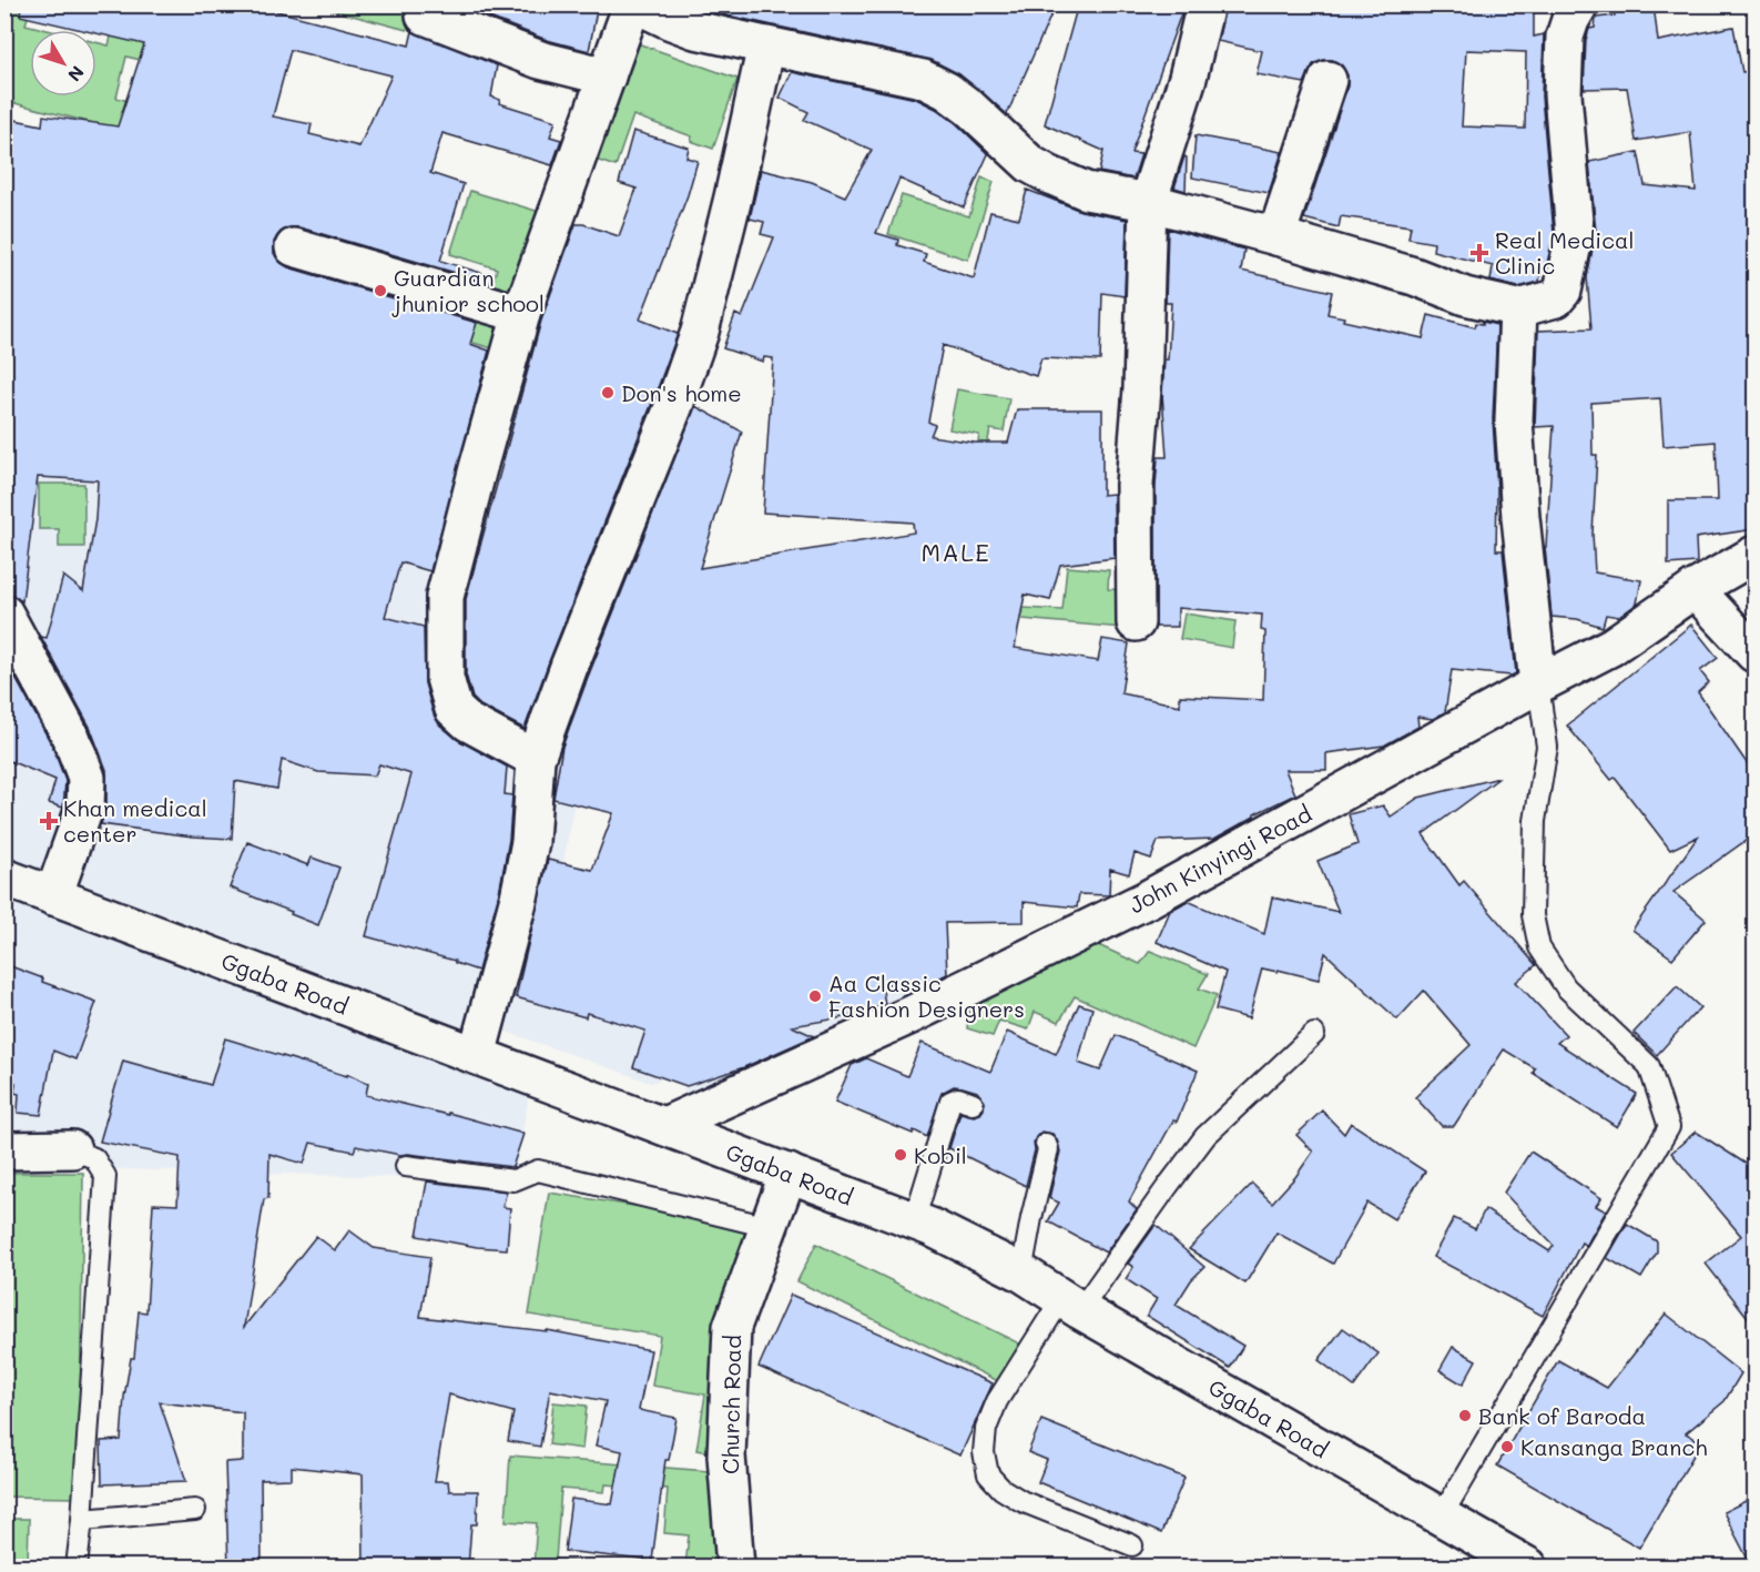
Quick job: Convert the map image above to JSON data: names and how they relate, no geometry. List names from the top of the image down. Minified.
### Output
{"streets":{"street":["John Kinyingi Road","Ggaba Road","Church Road"]},"crossings":[["John Kinyingi Road","Ggaba Road"],["Ggaba Road","Church Road"]],"districts":["MALE"],"places":{"health":["Real Medical Clinic","Khan medical center"],"other":["Guardian jhunior school","Don's home","Aa Classic Fashion Designers","Kobil","Bank of Baroda","Kansanga Branch"]},"north":"bottom right"}
